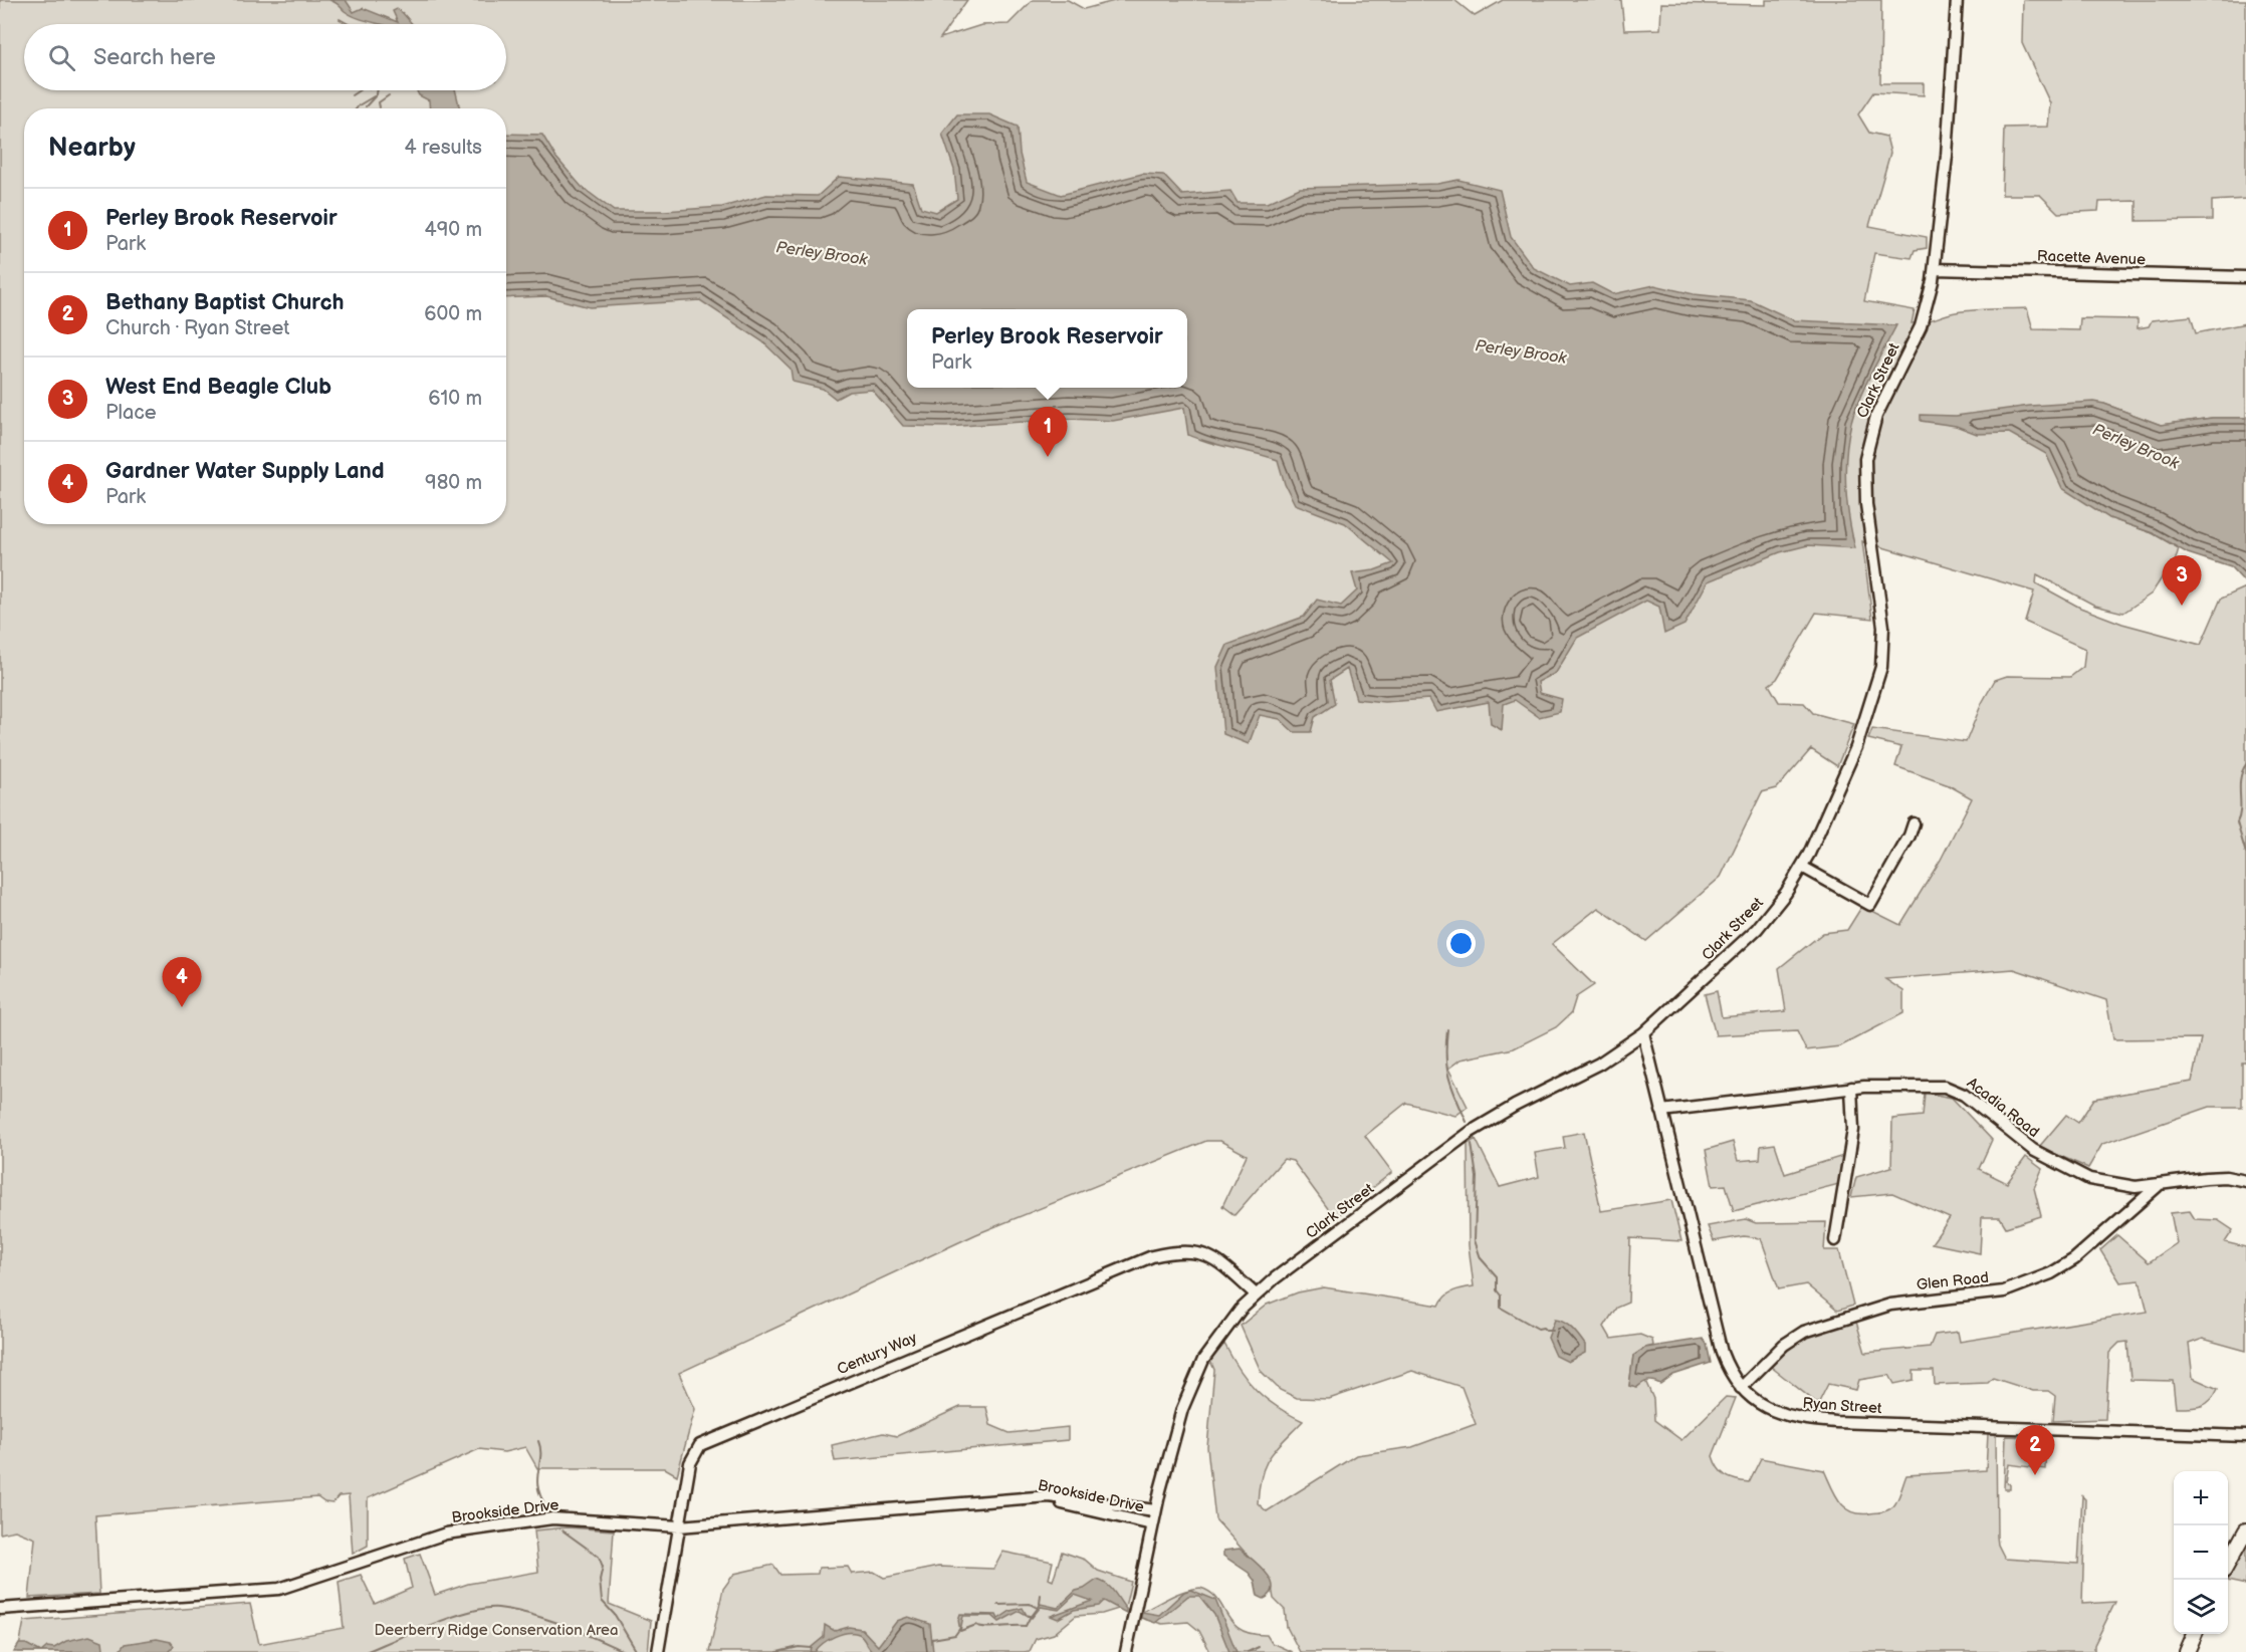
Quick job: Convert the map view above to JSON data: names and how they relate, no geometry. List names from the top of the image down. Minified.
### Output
{"streets":{"street":["Racette Avenue","Clark Street","Acadia Road","Glen Road","Century Way","Ryan Street","Brookside Drive"]},"crossings":[["Racette Avenue","Clark Street"],["Clark Street","Century Way"],["Clark Street","Ryan Street"],["Clark Street","Brookside Drive"],["Acadia Road","Glen Road"],["Acadia Road","Ryan Street"],["Glen Road","Ryan Street"],["Century Way","Brookside Drive"]],"water":["Perley Brook"],"parks":["Deerberry Ridge Conservation Area"],"page":{"search":"Search here","heading":["Nearby","4 results"],"list":[{"mark":"1","name":"Perley Brook Reservoir","note":"Park","value":"490 m"},{"mark":"2","name":"Bethany Baptist Church","note":"Church · Ryan Street","value":"600 m"},{"mark":"3","name":"West End Beagle Club","note":"Place","value":"610 m"},{"mark":"4","name":"Gardner Water Supply Land","note":"Park","value":"980 m"}],"popup":["Perley Brook Reservoir","Park"],"pins":["1","3","4","2"],"map_buttons":["+","−"]}}
